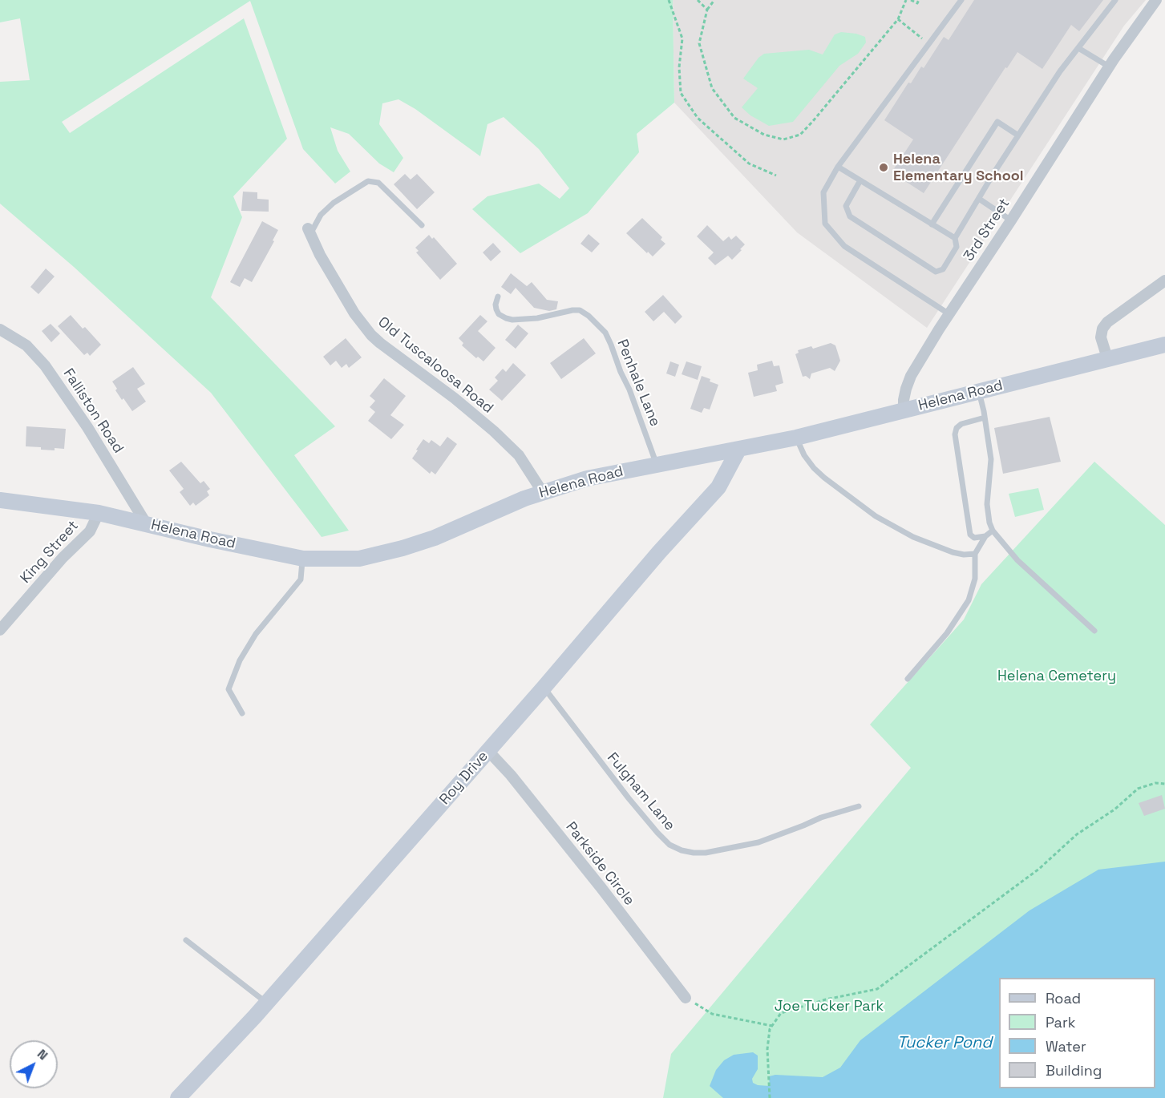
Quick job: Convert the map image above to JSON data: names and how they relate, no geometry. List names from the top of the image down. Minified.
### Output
{"streets":{"main road":["Helena Road","Roy Drive"],"street":["3rd Street","Old Tuscaloosa Road","Falliston Road","King Street","Parkside Circle"],"lane":["Penhale Lane","Fulgham Lane"]},"crossings":[["3rd Street","Helena Road"],["Old Tuscaloosa Road","Helena Road"],["Penhale Lane","Helena Road"],["Helena Road","Falliston Road"],["Helena Road","King Street"],["Helena Road","Roy Drive"],["Roy Drive","Fulgham Lane"],["Roy Drive","Parkside Circle"]],"water":["Tucker Pond"],"parks":["Helena Cemetery","Joe Tucker Park"],"places":["Helena Elementary School"],"legend":["Road","Park","Water","Building"],"north":"top right"}
